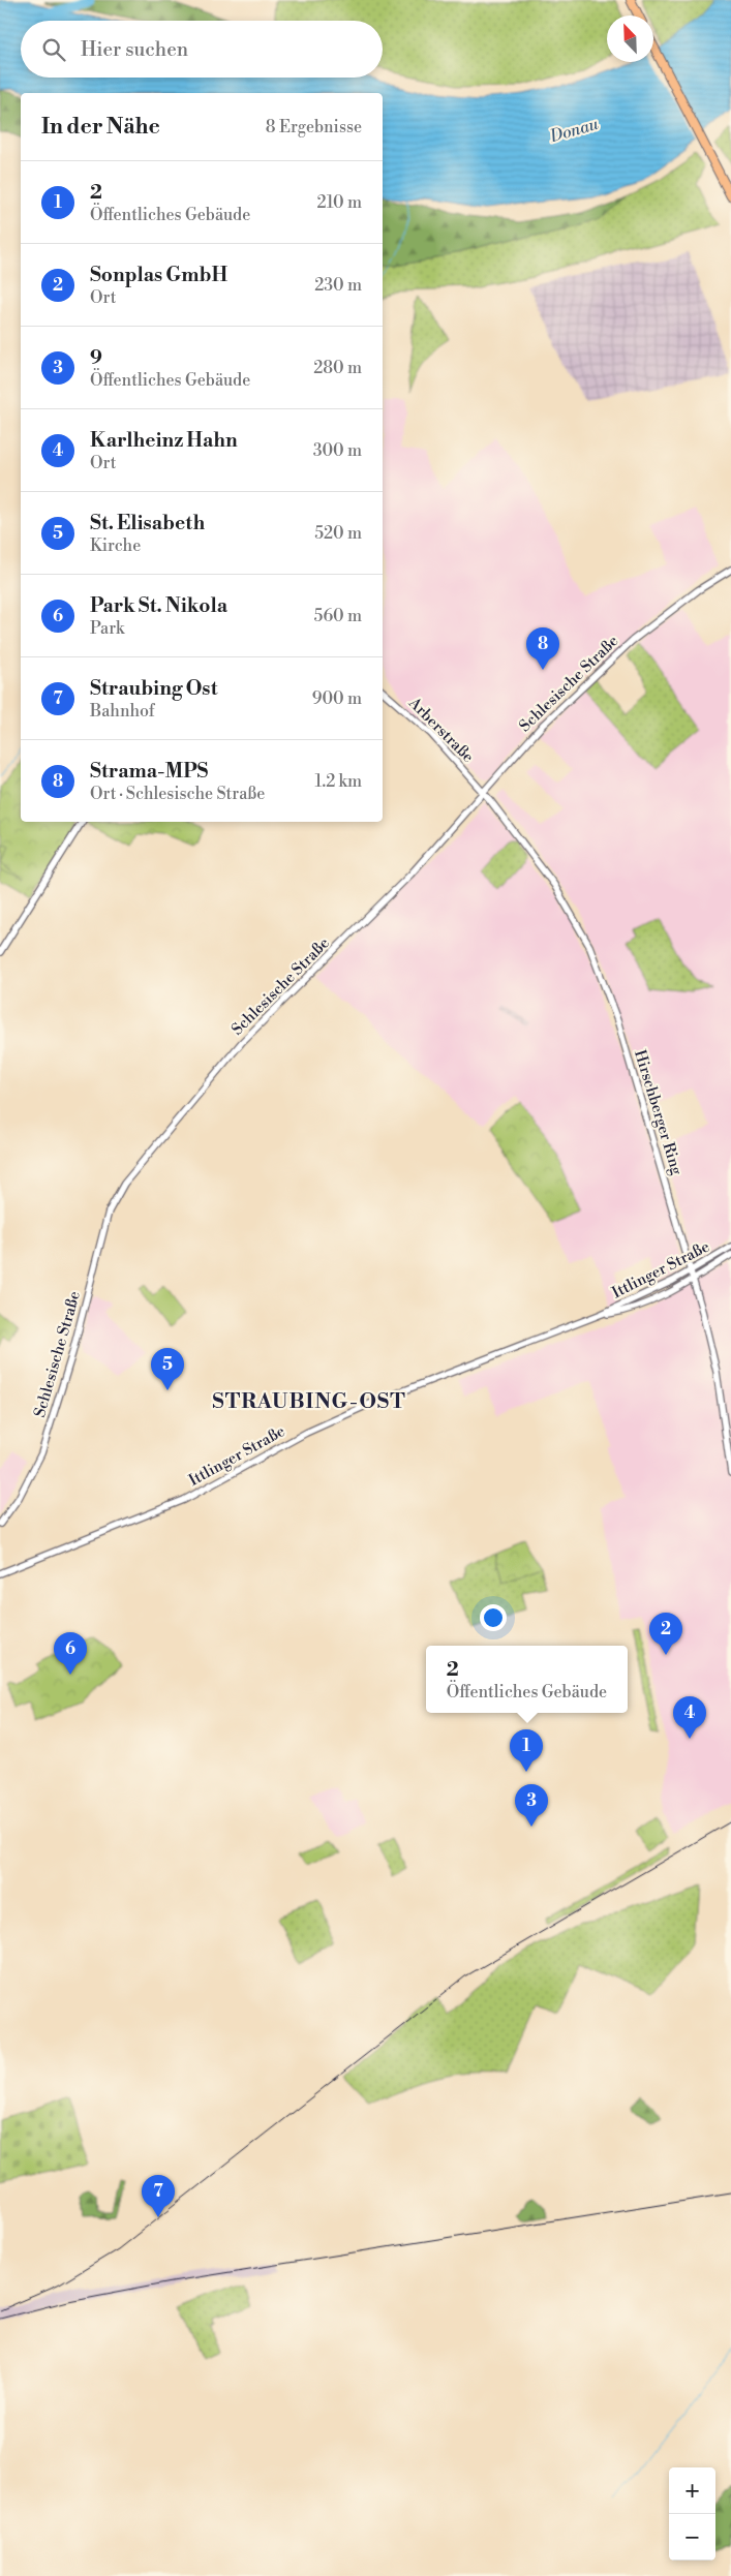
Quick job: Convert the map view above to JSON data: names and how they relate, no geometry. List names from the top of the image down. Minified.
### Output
{"streets":{"street":["Schlesische Straße","Arberstraße","Hirschberger Ring","Ittlinger Straße"]},"crossings":[["Schlesische Straße","Arberstraße"],["Schlesische Straße","Hirschberger Ring"],["Arberstraße","Hirschberger Ring"],["Hirschberger Ring","Ittlinger Straße"]],"districts":["STRAUBING-OST"],"water":["Donau"],"north":"top left","page":{"search":"Hier suchen","heading":["In der Nähe","8 Ergebnisse"],"list":[{"mark":"1","name":"2","note":"Öffentliches Gebäude","value":"210 m"},{"mark":"2","name":"Sonplas GmbH","note":"Ort","value":"230 m"},{"mark":"3","name":"9","note":"Öffentliches Gebäude","value":"280 m"},{"mark":"4","name":"Karlheinz Hahn","note":"Ort","value":"300 m"},{"mark":"5","name":"St. Elisabeth","note":"Kirche","value":"520 m"},{"mark":"6","name":"Park St. Nikola","note":"Park","value":"560 m"},{"mark":"7","name":"Straubing Ost","note":"Bahnhof","value":"900 m"},{"mark":"8","name":"Strama-MPS","note":"Ort · Schlesische Straße","value":"1.2 km"}],"pins":["8","5","2","6","4","1","3","7"],"popup":["2","Öffentliches Gebäude"],"map_buttons":["+","−"]}}
